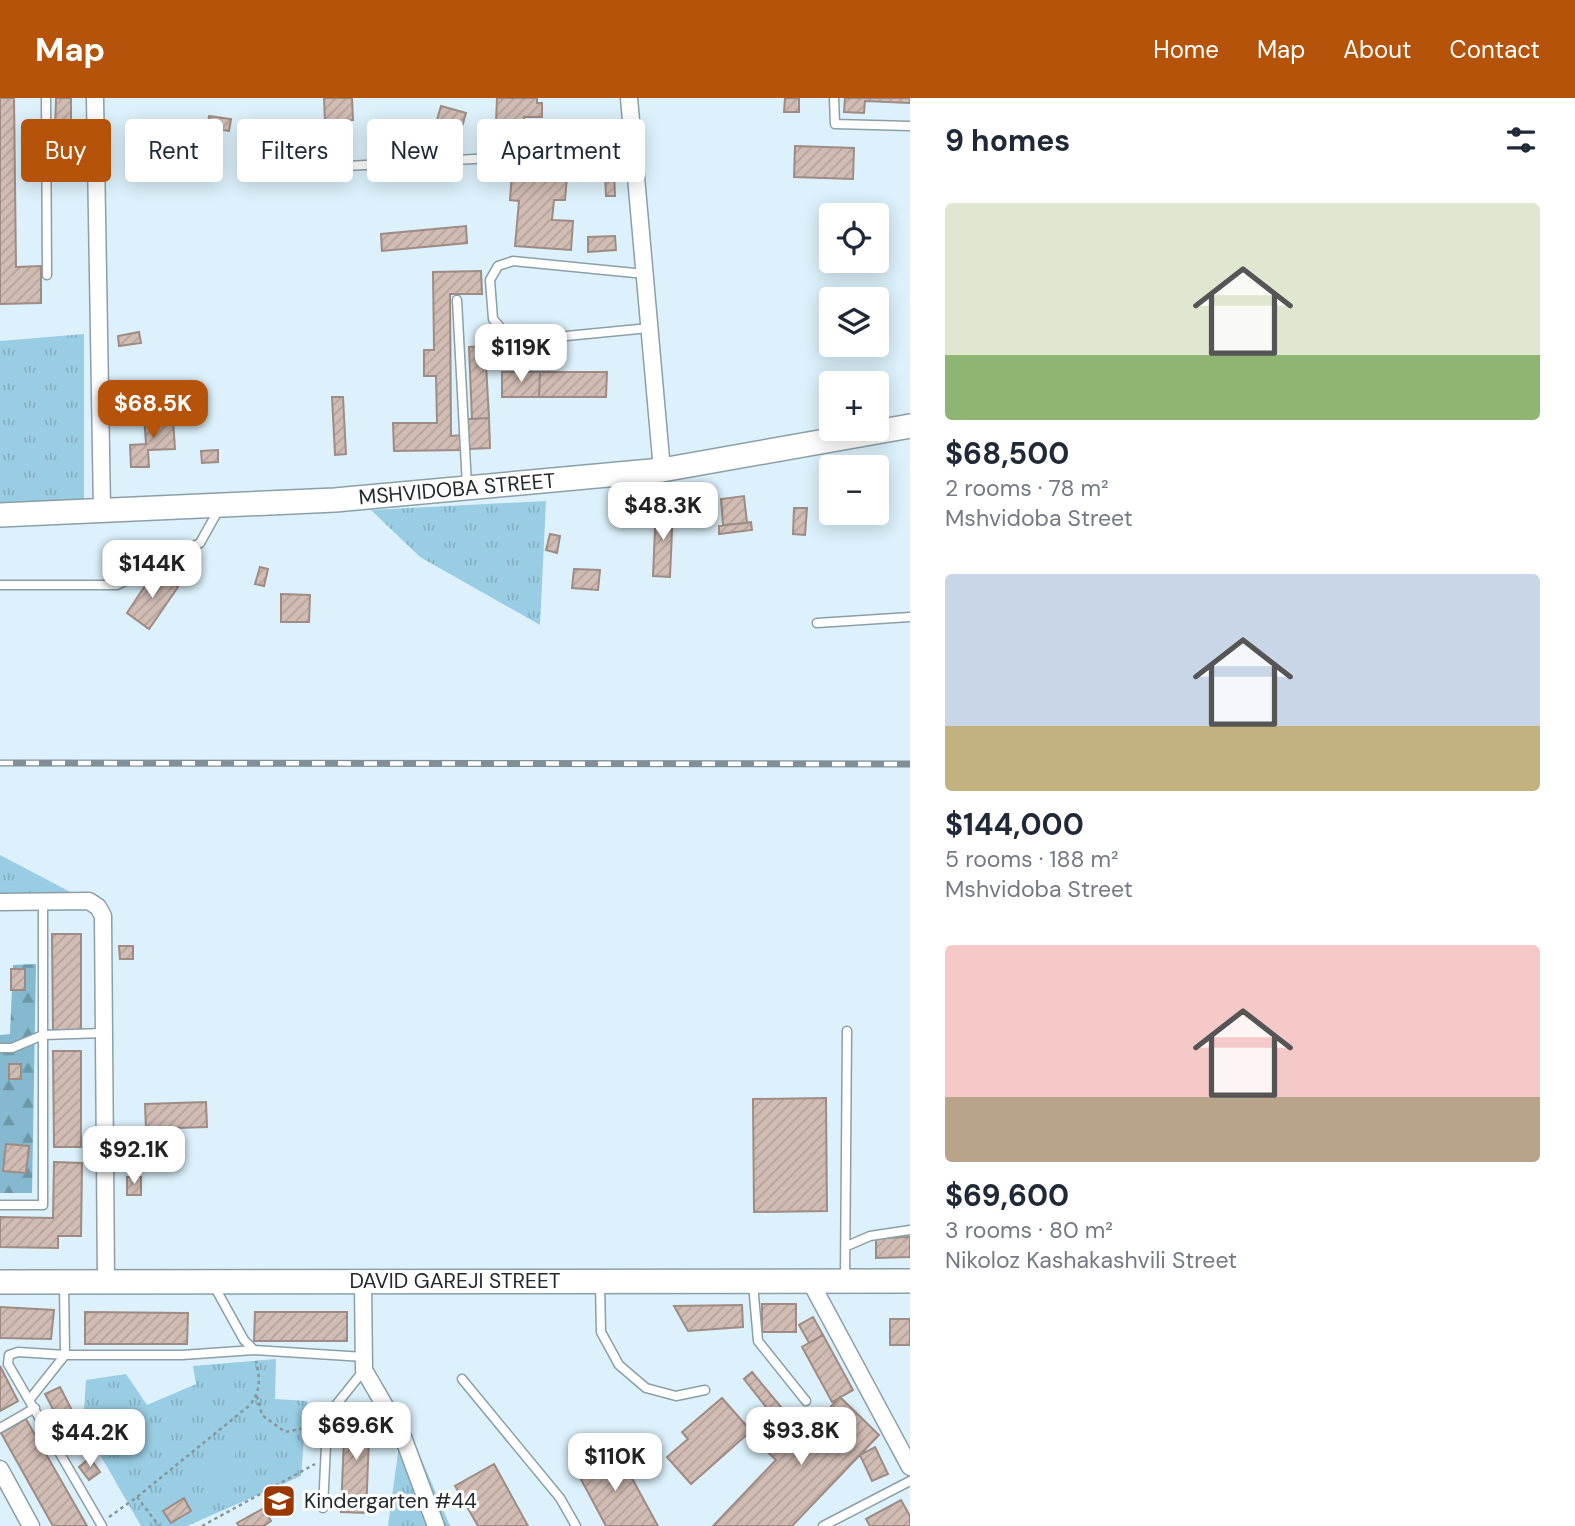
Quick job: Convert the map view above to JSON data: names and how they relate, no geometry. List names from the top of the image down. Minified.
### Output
{"streets":{"main road":["MSHVIDOBA STREET","DAVID GAREJI STREET"]},"places":{"school or university":["Kindergarten #44"]},"page":{"header":"Map","nav":["Home","Map","About","Contact"],"heading":"9 homes","chip":["Buy","Rent","Filters","New","Apartment"],"list":[{"name":"$68,500","note":"2 rooms · 78 m² · Mshvidoba Street"},{"name":"$144,000","note":"5 rooms · 188 m² · Mshvidoba Street"},{"name":"$69,600","note":"3 rooms · 80 m² · Nikoloz Kashakashvili Street"}],"map_buttons":["+","−"],"price":["$119K","$68.5K","$48.3K","$144K","$92.1K","$69.6K","$93.8K","$44.2K","$110K"]}}
